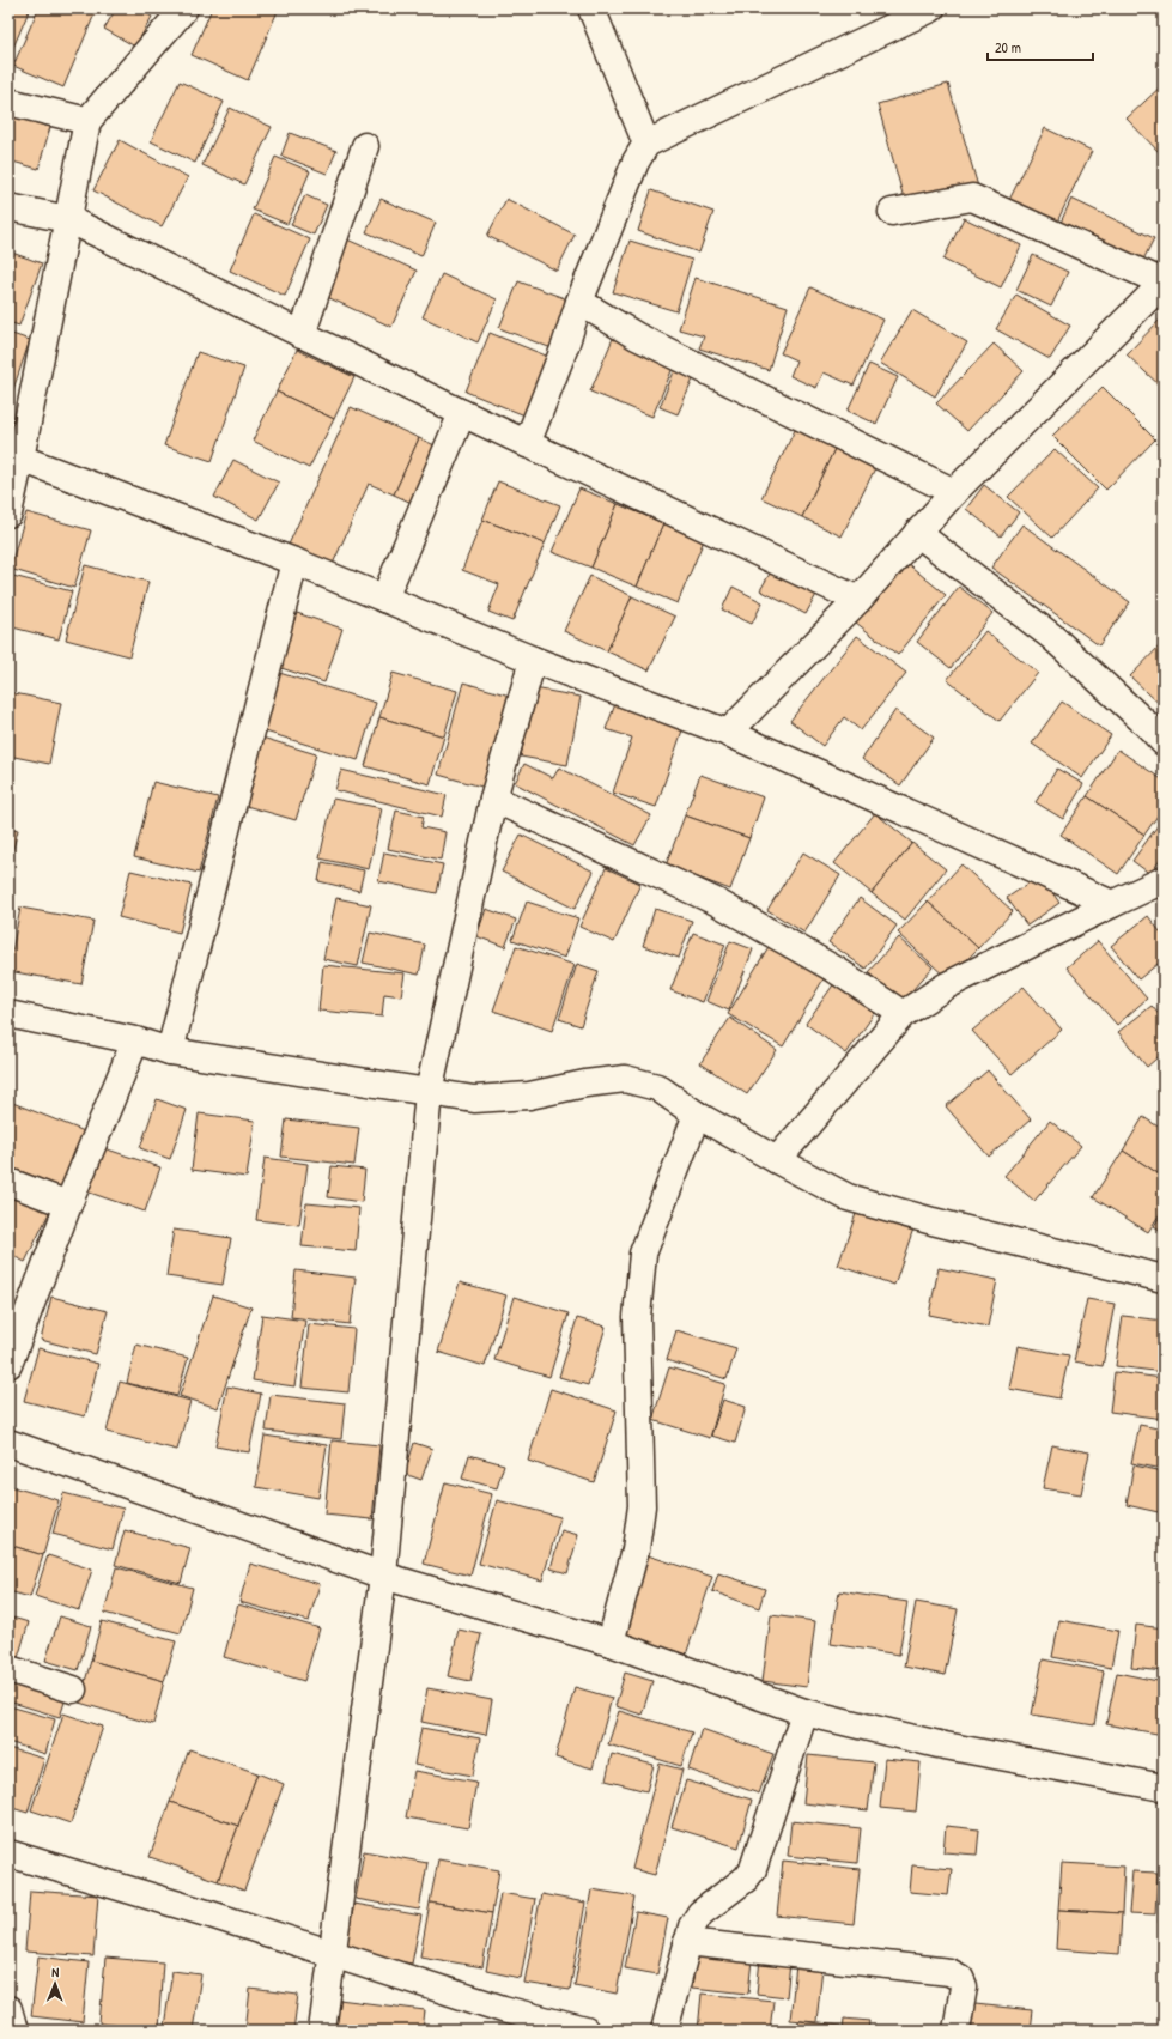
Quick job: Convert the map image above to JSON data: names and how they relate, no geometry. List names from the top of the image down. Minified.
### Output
{"scale_bar":"20 m","north":"top"}
